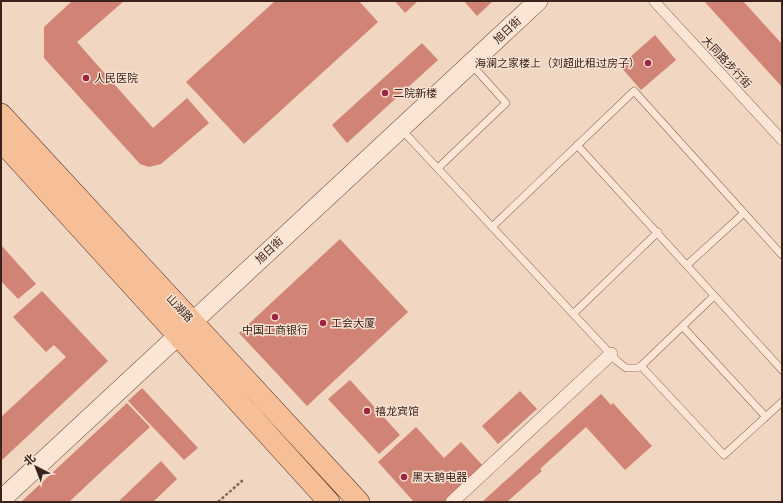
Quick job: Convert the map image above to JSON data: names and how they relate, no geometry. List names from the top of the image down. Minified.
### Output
{"streets":{"main road":["旭日街","山湖路"],"street":["大同路步行街"]},"crossings":[["旭日街","山湖路"]],"places":["海澜之家楼上（刘超此租过房子）","人民医院","二院新楼","中国工商银行","工会大厦","禧龙宾馆","黑天鹅电器"],"north":"top left"}
